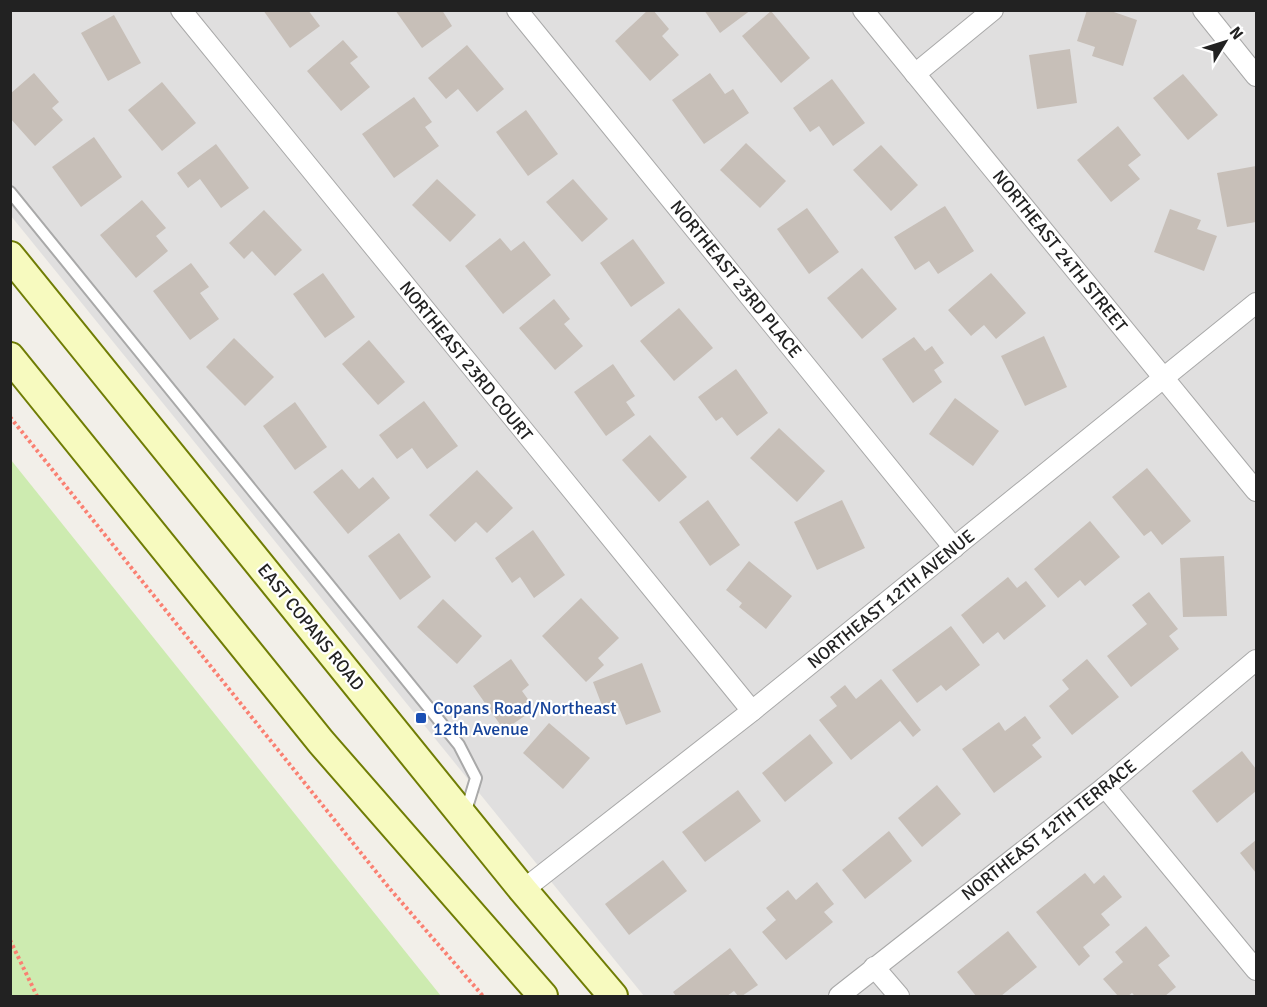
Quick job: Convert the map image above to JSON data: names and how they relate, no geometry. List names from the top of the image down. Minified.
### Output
{"streets":{"main road":["EAST COPANS ROAD"],"street":["NORTHEAST 24TH STREET","NORTHEAST 23RD PLACE","NORTHEAST 23RD COURT","NORTHEAST 12TH AVENUE","NORTHEAST 12TH TERRACE"]},"crossings":[["NORTHEAST 24TH STREET","NORTHEAST 12TH AVENUE"],["NORTHEAST 23RD PLACE","NORTHEAST 12TH AVENUE"],["NORTHEAST 23RD COURT","NORTHEAST 12TH AVENUE"],["NORTHEAST 12TH AVENUE","EAST COPANS ROAD"]],"places":{"transit":["Copans Road/Northeast 12th Avenue"]},"north":"top right"}
